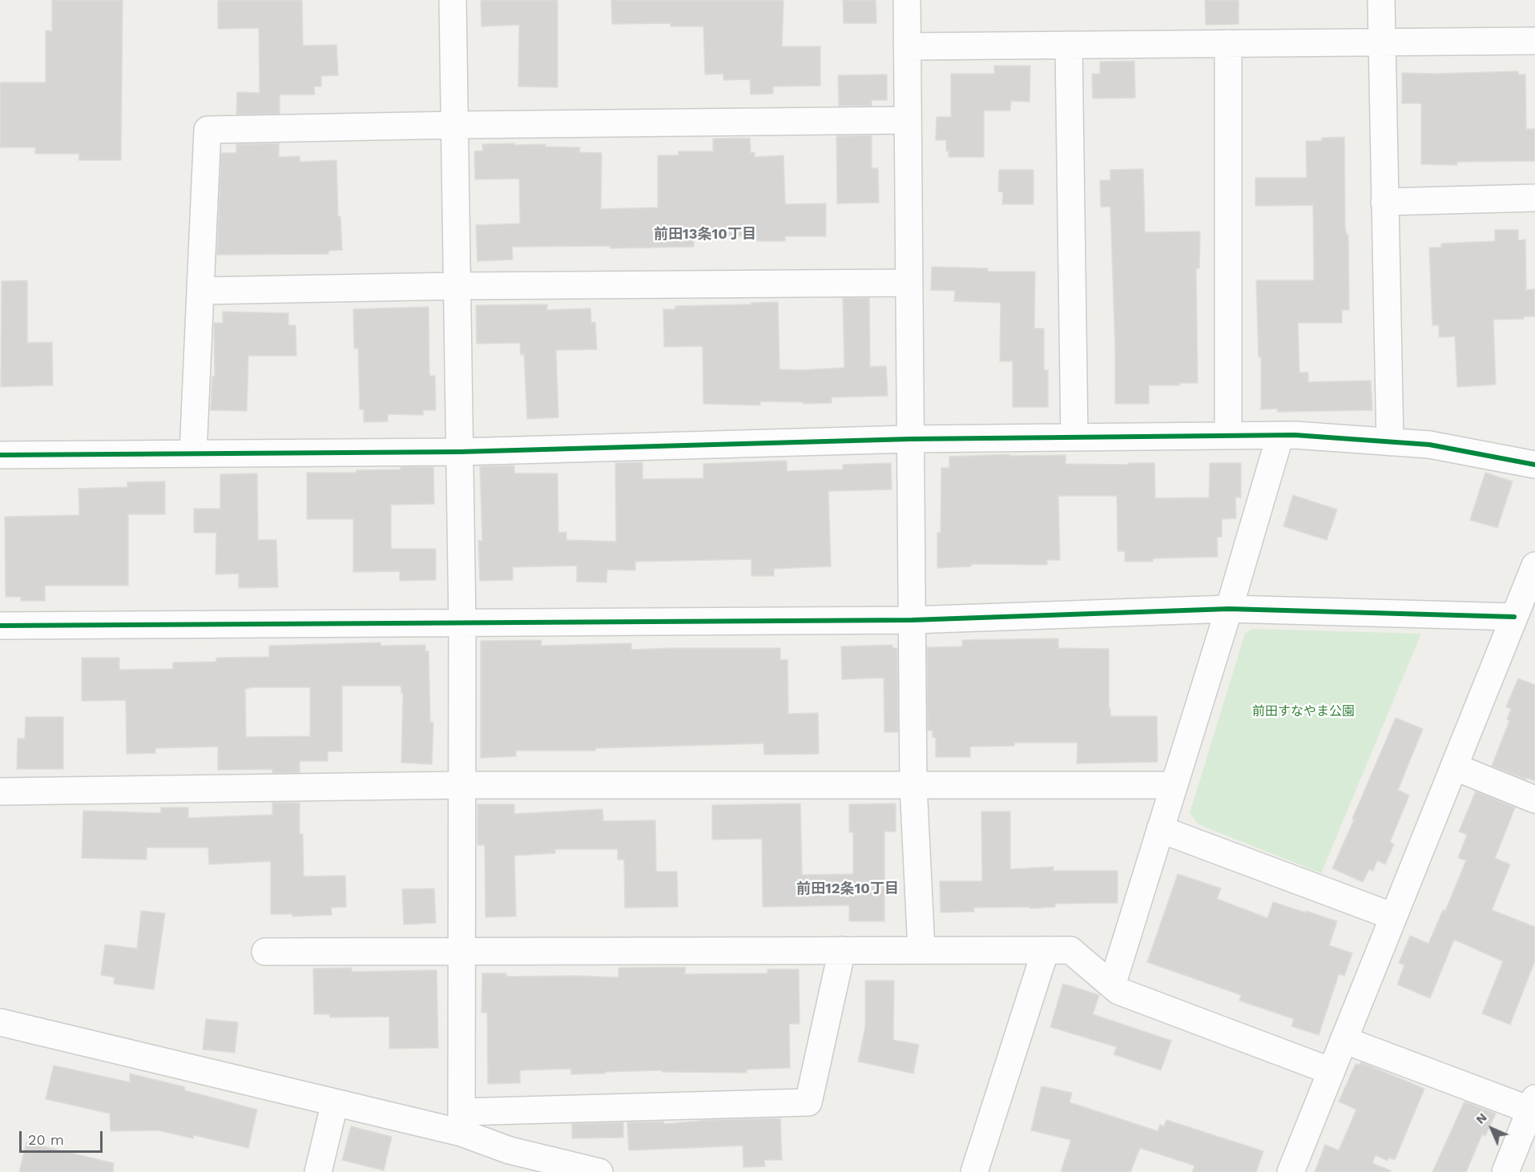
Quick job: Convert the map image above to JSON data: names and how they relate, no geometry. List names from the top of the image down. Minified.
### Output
{"districts":["前田13条10丁目","前田12条10丁目"],"parks":["前田すなやま公園"],"scale_bar":"20 m","north":"top left"}
